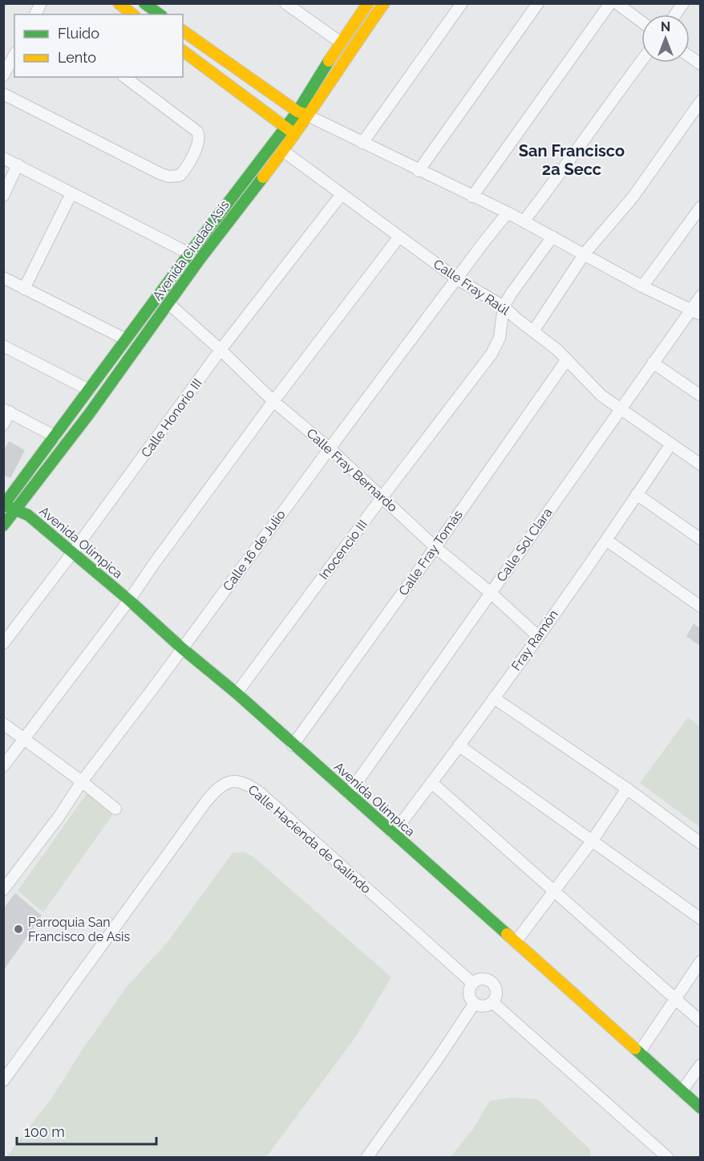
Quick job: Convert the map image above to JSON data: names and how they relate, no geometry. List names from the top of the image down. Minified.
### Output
{"streets":{"street":["Avenida Ciudad Asís","Calle Fray Raúl","Calle Honorio III","Calle Fray Bernardo","Avenida Olímpica","Calle Sol Clara","Inocencio III","Calle 16 de Julio","Calle Fray Tomás","Fray Ramón","Calle Hacienda de Galindo"]},"crossings":[["Avenida Ciudad Asís","Calle Fray Raúl"],["Avenida Ciudad Asís","Calle Fray Bernardo"],["Avenida Ciudad Asís","Avenida Olímpica"],["Calle Fray Raúl","Calle Honorio III"],["Calle Fray Raúl","Calle Sol Clara"],["Calle Fray Raúl","Inocencio III"],["Calle Fray Raúl","Calle 16 de Julio"],["Calle Fray Raúl","Calle Fray Tomás"],["Calle Fray Raúl","Fray Ramón"],["Calle Honorio III","Calle Fray Bernardo"],["Calle Honorio III","Avenida Olímpica"],["Calle Fray Bernardo","Calle Sol Clara"],["Calle Fray Bernardo","Inocencio III"],["Calle Fray Bernardo","Calle 16 de Julio"],["Calle Fray Bernardo","Calle Fray Tomás"],["Calle Fray Bernardo","Fray Ramón"],["Avenida Olímpica","Calle Sol Clara"],["Avenida Olímpica","Inocencio III"],["Avenida Olímpica","Calle 16 de Julio"],["Avenida Olímpica","Calle Fray Tomás"],["Avenida Olímpica","Fray Ramón"]],"districts":["San Francisco 2a Secc"],"places":["Parroquia San Francisco de Asis"],"legend":["Fluido","Lento"],"scale_bar":"100 m","north":"top"}
